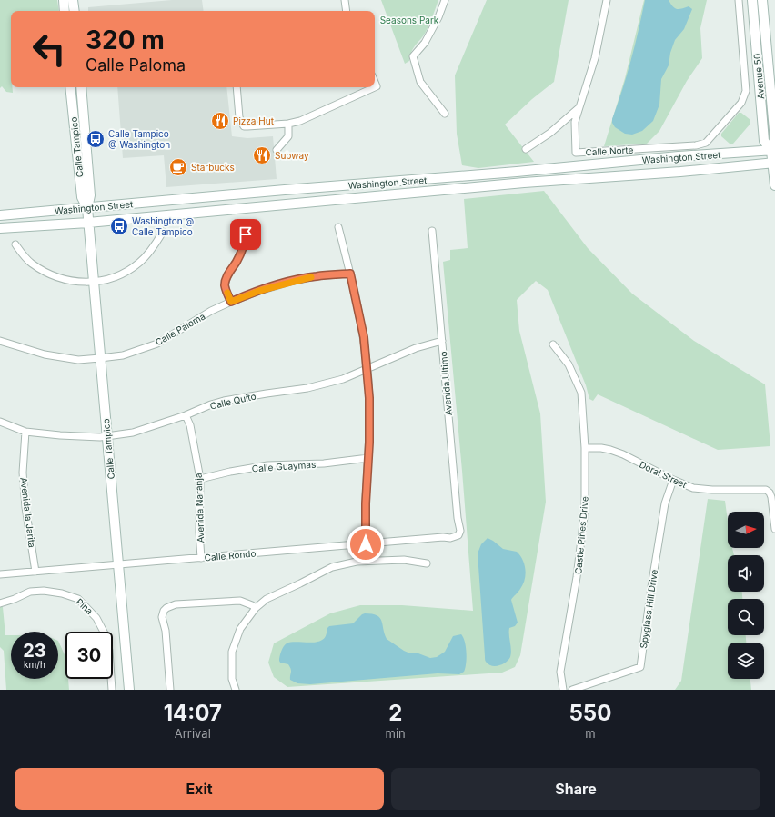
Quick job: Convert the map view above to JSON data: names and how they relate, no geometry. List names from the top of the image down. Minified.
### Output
{"streets":{"main road":["Avenue 50","Calle Tampico","Washington Street"],"street":["Calle Norte","Calle Paloma","Avenida Ultimo","Calle Quito","Calle Guaymas","Doral Street","Avenida Naranja","Avenida la Jarita","Castle Pines Drive","Calle Rondo","Pina","Spyglass Hill Drive"]},"crossings":[["Avenue 50","Washington Street"],["Calle Tampico","Washington Street"],["Calle Tampico","Calle Paloma"],["Calle Tampico","Calle Quito"],["Calle Tampico","Calle Rondo"],["Avenida Ultimo","Calle Quito"],["Avenida Ultimo","Calle Rondo"],["Calle Quito","Avenida Naranja"],["Calle Quito","Avenida la Jarita"],["Calle Guaymas","Avenida Naranja"],["Doral Street","Castle Pines Drive"],["Doral Street","Spyglass Hill Drive"],["Avenida Naranja","Calle Rondo"],["Avenida la Jarita","Calle Rondo"]],"parks":["Seasons Park"],"places":{"restaurant":["Pizza Hut","Subway"],"bus stop":["Calle Tampico @ Washington","Washington @ Calle Tampico"],"cafe":["Starbucks"]},"north":"right","page":{"turn":["320 m","Calle Paloma"],"speed":"23 km/h","limit":"30","eta":["14:07","Arrival","2","min","550","m"],"buttons":["Exit","Share"]}}
